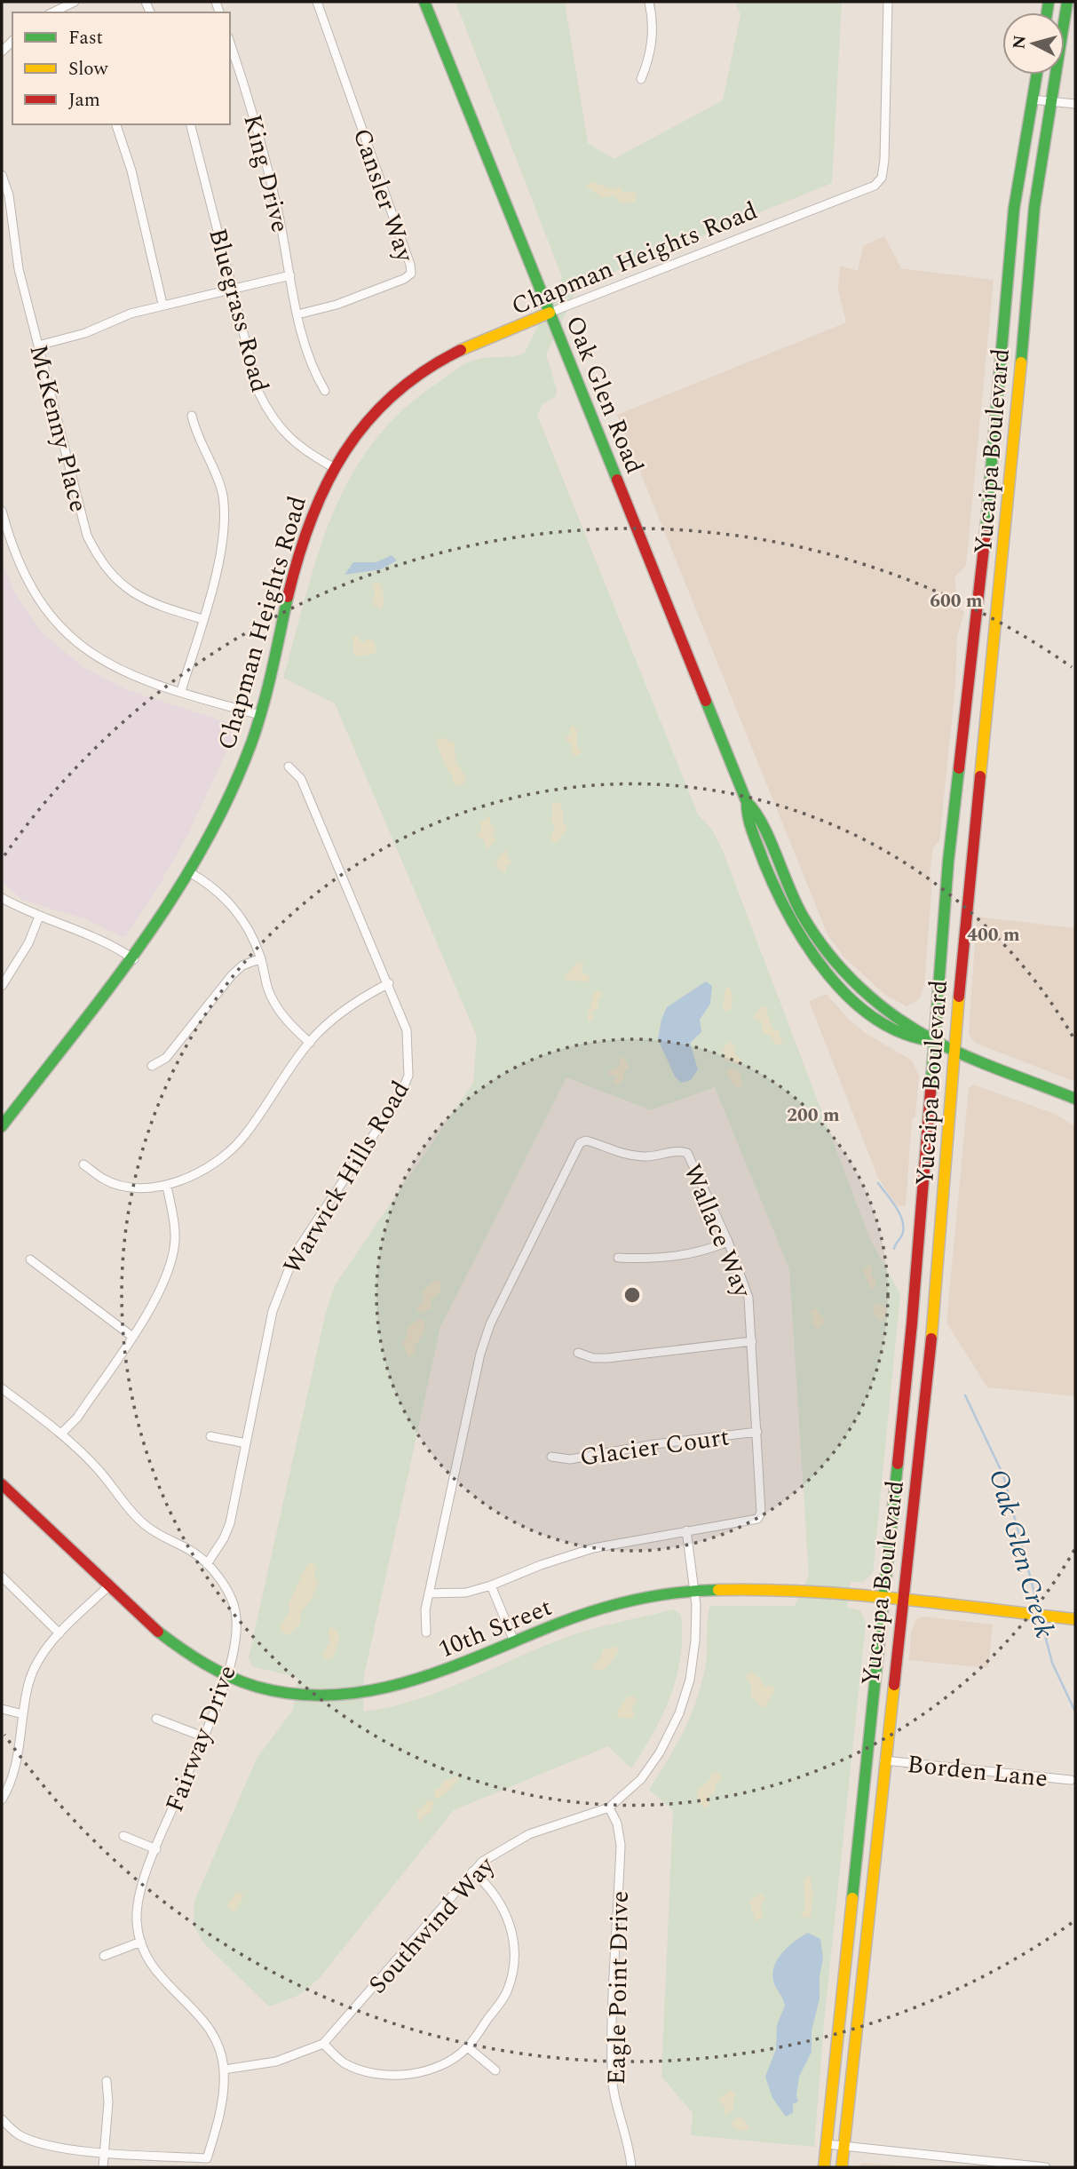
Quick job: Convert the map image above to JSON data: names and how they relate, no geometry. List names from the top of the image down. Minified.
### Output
{"streets":{"main road":["Chapman Heights Road","Oak Glen Road","Yucaipa Boulevard","10th Street"],"street":["King Drive","Cansler Way","Bluegrass Road","McKenny Place","Warwick Hills Road","Wallace Way","Glacier Court","Fairway Drive","Borden Lane","Southwind Way","Eagle Point Drive"]},"crossings":[["King Drive","Cansler Way"],["Chapman Heights Road","Bluegrass Road"],["Chapman Heights Road","Oak Glen Road"],["Oak Glen Road","Yucaipa Boulevard"],["Yucaipa Boulevard","10th Street"],["Yucaipa Boulevard","Borden Lane"],["Warwick Hills Road","Fairway Drive"],["Wallace Way","Glacier Court"],["Wallace Way","Southwind Way"],["10th Street","Fairway Drive"],["10th Street","Southwind Way"],["Fairway Drive","Southwind Way"],["Southwind Way","Eagle Point Drive"]],"water":["Oak Glen Creek"],"legend":["Fast","Slow","Jam"],"north":"left","rings":["600 m","400 m","200 m"]}
